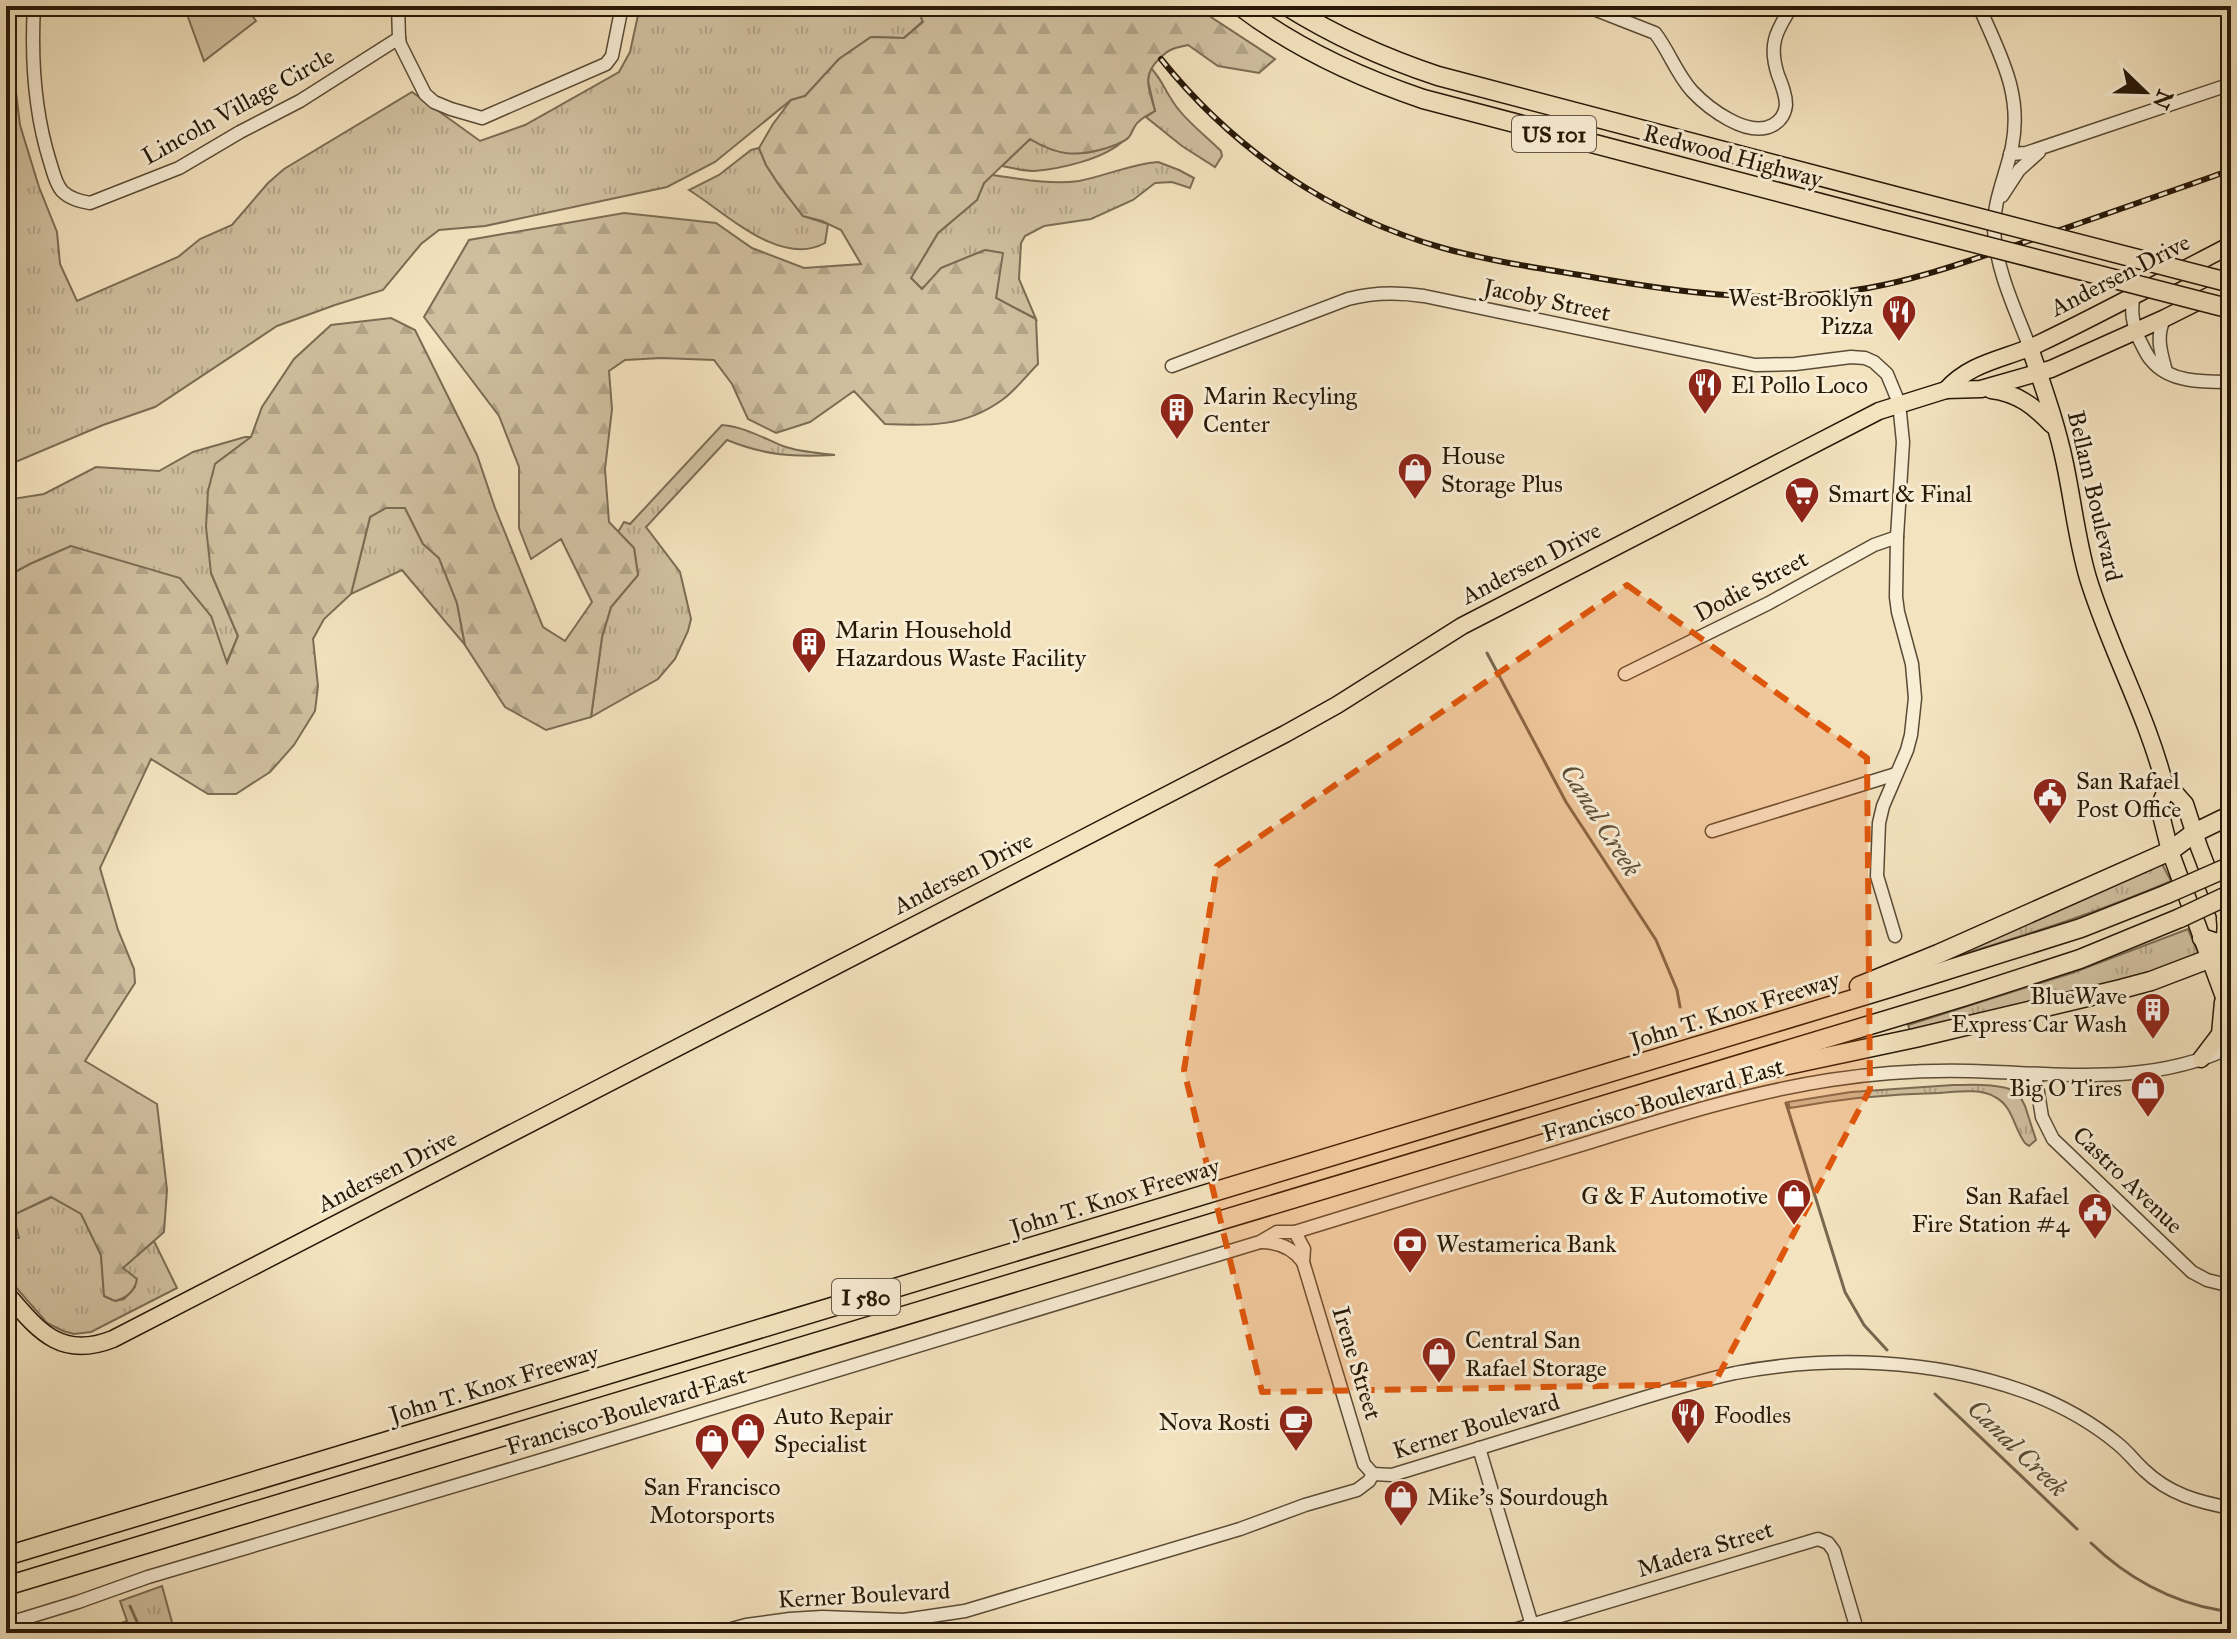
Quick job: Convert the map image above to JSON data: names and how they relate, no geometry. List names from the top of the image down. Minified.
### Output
{"streets":{"highway":["US 101","Redwood Highway","John T. Knox Freeway","I 580"],"main road":["Andersen Drive","Bellam Boulevard"],"street":["Lincoln Village Circle","Jacoby Street","Dodie Street","Francisco Boulevard East","Castro Avenue","Irene Street","Kerner Boulevard","Madera Street"]},"crossings":[["Redwood Highway","Andersen Drive"],["Andersen Drive","Jacoby Street"],["Andersen Drive","Bellam Boulevard"],["Francisco Boulevard East","Castro Avenue"],["Francisco Boulevard East","Irene Street"],["Irene Street","Kerner Boulevard"]],"water":["Canal Creek"],"places":{"restaurant":["West Brooklyn Pizza","El Pollo Loco","Foodles"],"building":["Marin Recyling Center","Marin Household Hazardous Waste Facility","BlueWave Express Car Wash"],"shop":["House Storage Plus","Big O Tires","G & F Automotive","Central San Rafael Storage","Auto Repair Specialist","San Francisco Motorsports","Mike's Sourdough"],"supermarket":["Smart & Final"],"public building":["San Rafael Post Office","San Rafael Fire Station #4"],"bank":["Westamerica Bank"],"cafe":["Nova Rosti"]},"north":"bottom right"}
